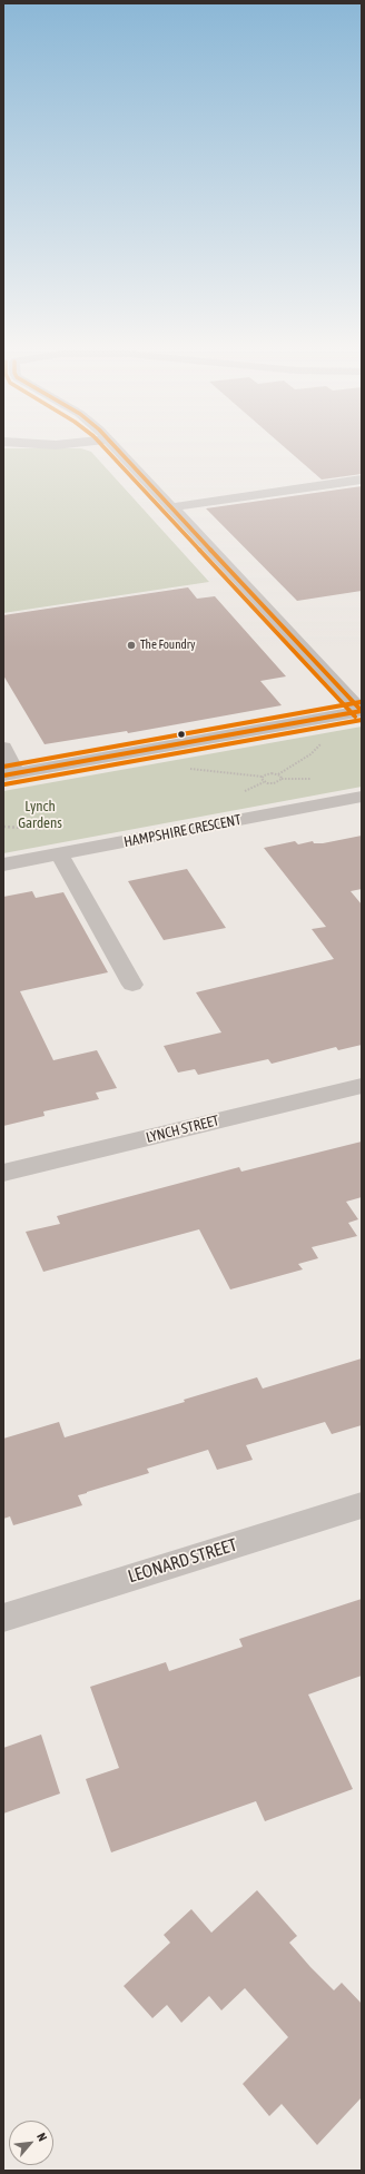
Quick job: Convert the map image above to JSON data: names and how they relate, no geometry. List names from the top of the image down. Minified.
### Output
{"streets":{"street":["HAMPSHIRE CRESCENT","LYNCH STREET","LEONARD STREET"]},"parks":["Lynch Gardens"],"places":["The Foundry"],"north":"top right"}
